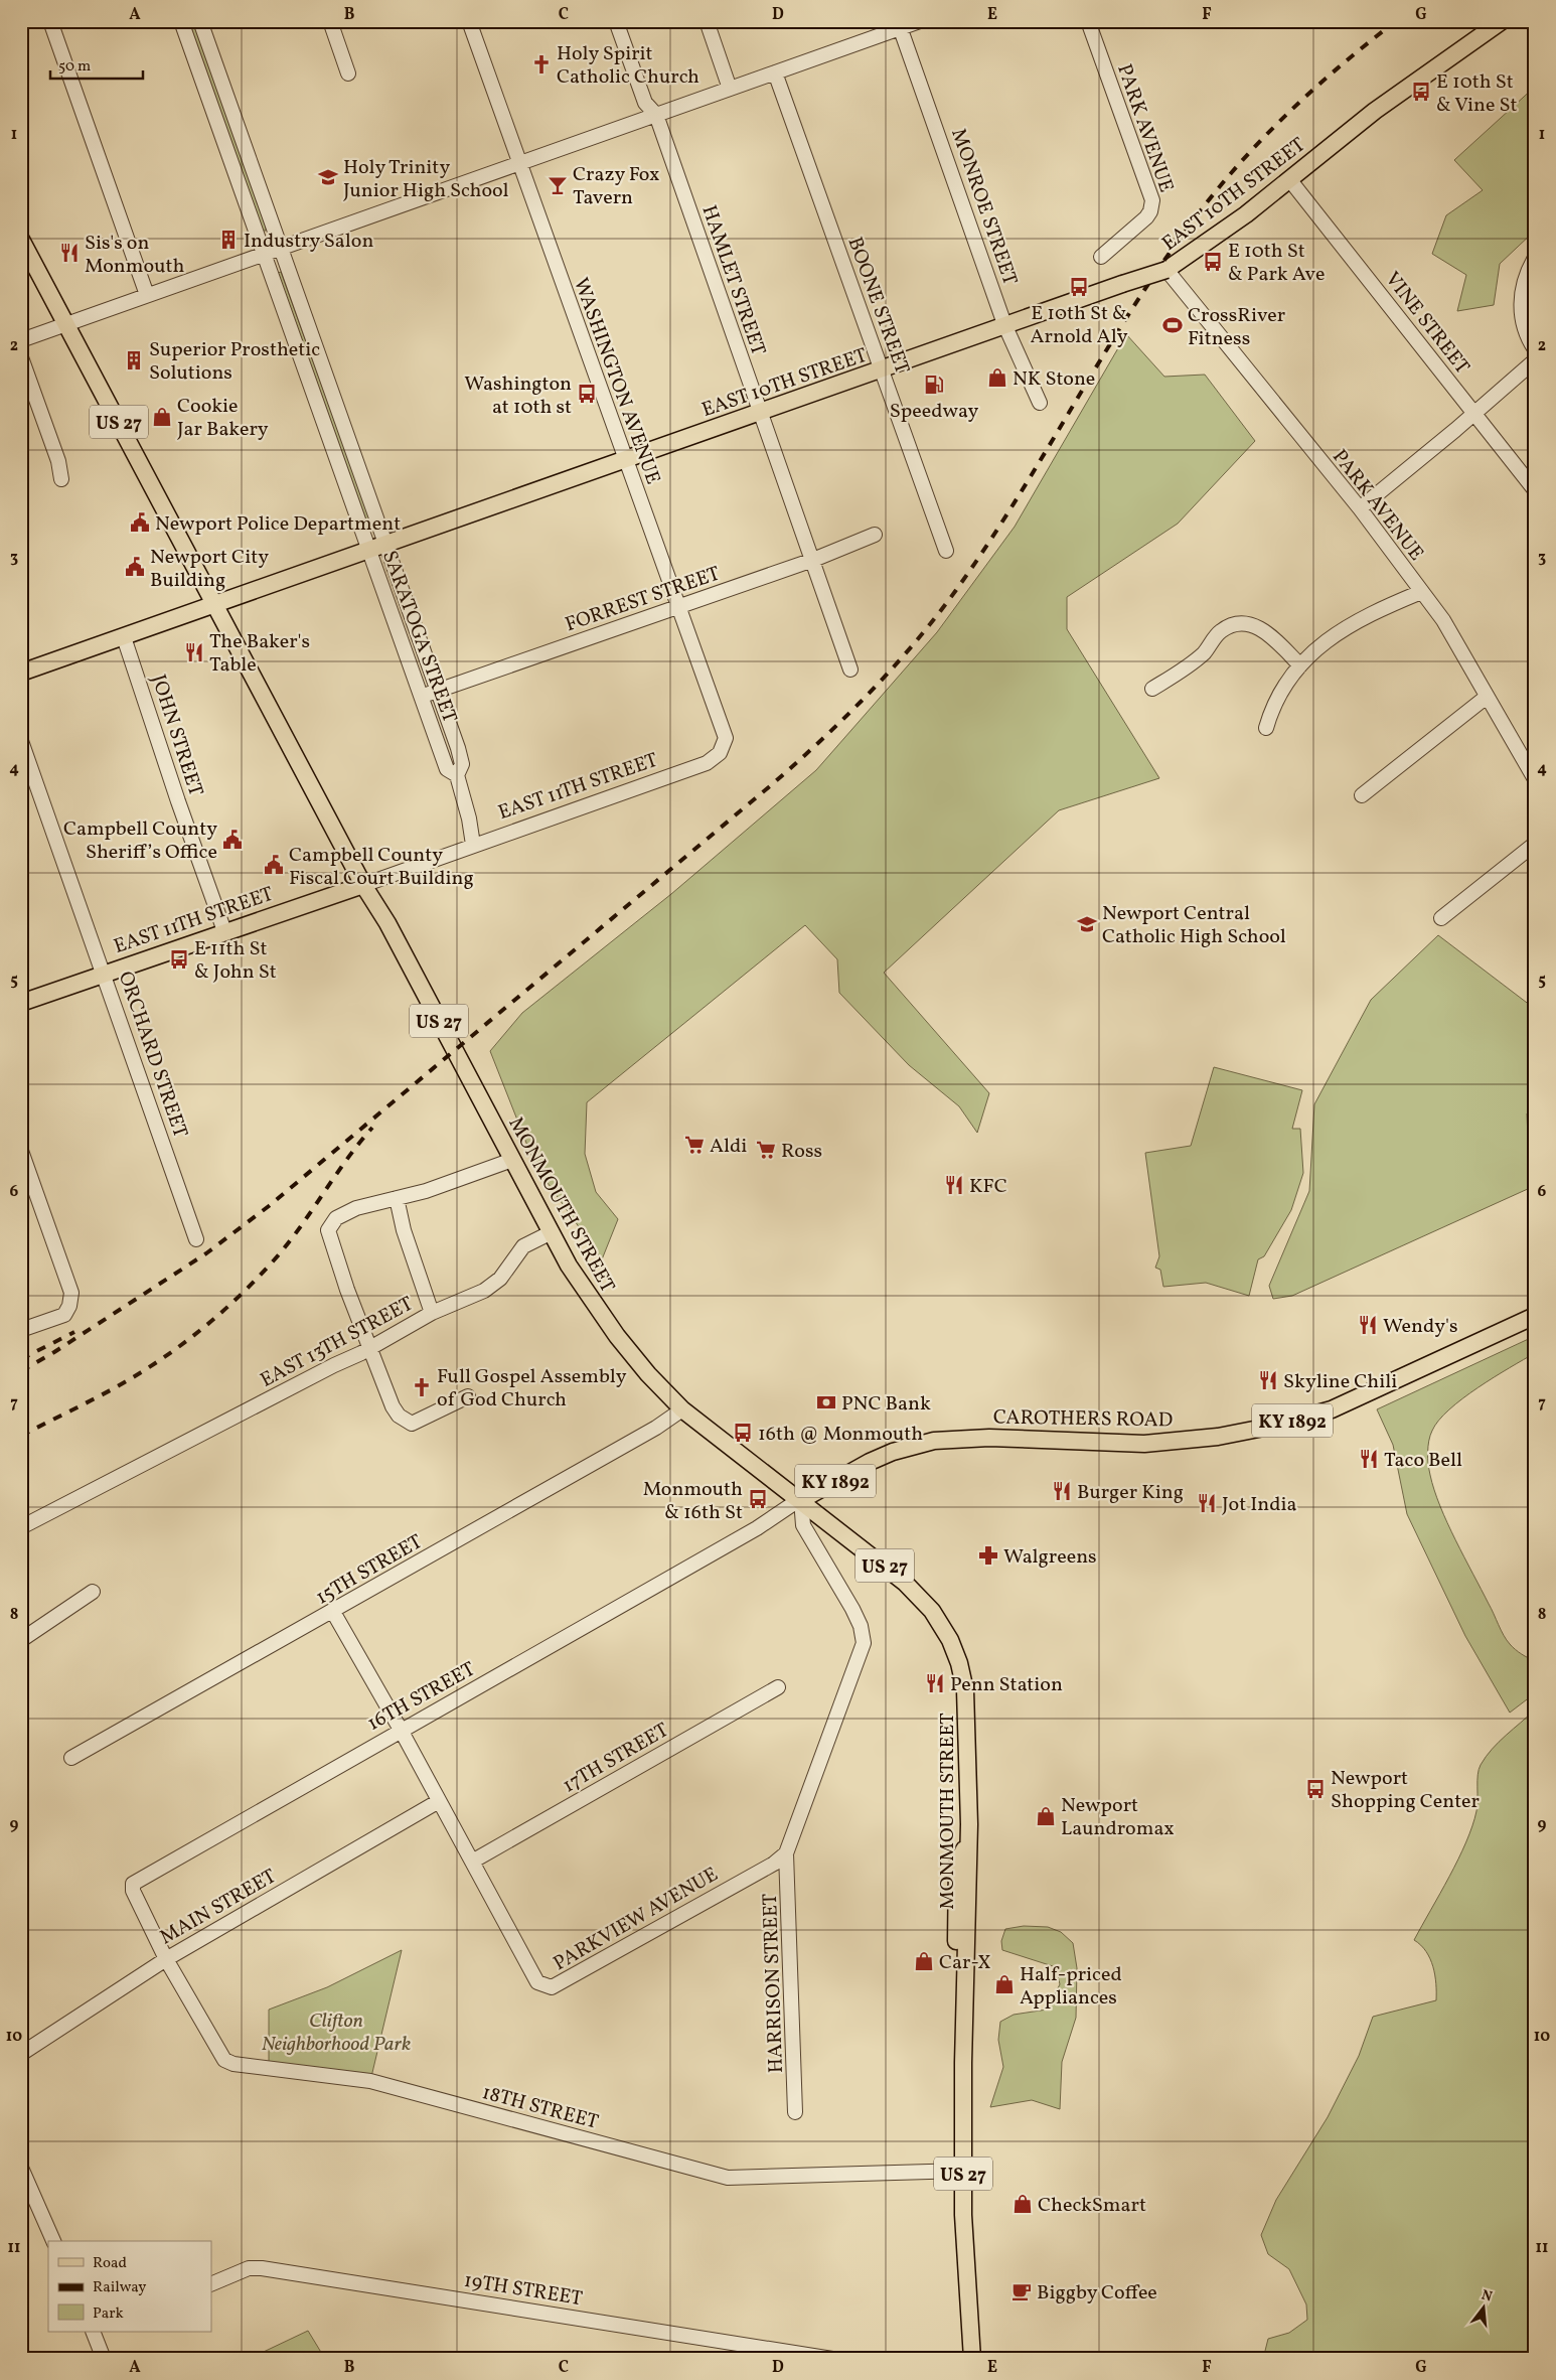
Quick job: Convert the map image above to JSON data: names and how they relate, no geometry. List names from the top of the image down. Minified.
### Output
{"streets":{"main road":["EAST 10TH STREET","US 27","EAST 11TH STREET","MONMOUTH STREET","CAROTHERS ROAD","KY 1892"],"street":["PARK AVENUE","MONROE STREET","HAMLET STREET","BOONE STREET","VINE STREET","WASHINGTON AVENUE","FORREST STREET","SARATOGA STREET","JOHN STREET","ORCHARD STREET","EAST 13TH STREET","15TH STREET","16TH STREET","17TH STREET","MAIN STREET","PARKVIEW AVENUE","HARRISON STREET","18TH STREET","19TH STREET"]},"crossings":[["PARK AVENUE","EAST 10TH STREET"],["EAST 10TH STREET","MONROE STREET"],["EAST 10TH STREET","HAMLET STREET"],["EAST 10TH STREET","BOONE STREET"],["EAST 10TH STREET","VINE STREET"],["EAST 10TH STREET","WASHINGTON AVENUE"],["EAST 10TH STREET","SARATOGA STREET"],["EAST 10TH STREET","JOHN STREET"],["EAST 10TH STREET","MONMOUTH STREET"],["HAMLET STREET","FORREST STREET"],["WASHINGTON AVENUE","FORREST STREET"],["WASHINGTON AVENUE","EAST 11TH STREET"],["US 27","MONMOUTH STREET"],["US 27","18TH STREET"],["FORREST STREET","SARATOGA STREET"],["SARATOGA STREET","EAST 11TH STREET"],["JOHN STREET","EAST 11TH STREET"],["EAST 11TH STREET","ORCHARD STREET"],["EAST 11TH STREET","MONMOUTH STREET"],["MONMOUTH STREET","EAST 13TH STREET"],["MONMOUTH STREET","CAROTHERS ROAD"],["MONMOUTH STREET","15TH STREET"],["MONMOUTH STREET","16TH STREET"],["MONMOUTH STREET","18TH STREET"],["CAROTHERS ROAD","16TH STREET"],["15TH STREET","PARKVIEW AVENUE"],["16TH STREET","MAIN STREET"],["16TH STREET","PARKVIEW AVENUE"],["16TH STREET","18TH STREET"],["17TH STREET","PARKVIEW AVENUE"],["MAIN STREET","PARKVIEW AVENUE"],["MAIN STREET","18TH STREET"],["PARKVIEW AVENUE","HARRISON STREET"]],"parks":["Clifton Neighborhood Park"],"places":{"church":["Holy Spirit Catholic Church","Full Gospel Assembly of God Church"],"bus stop":["E 10th St & Vine St","E 10th St & Park Ave","E 10th St & Arnold Aly","Washington at 10th st","E 11th St & John St","16th @ Monmouth","Monmouth & 16th St","Newport Shopping Center"],"school or university":["Holy Trinity Junior High School","Newport Central Catholic High School"],"bar":["Crazy Fox Tavern"],"building":["Industry Salon","Superior Prosthetic Solutions"],"restaurant":["Sis's on Monmouth","The Baker's Table","KFC","Wendy's","Skyline Chili","Taco Bell","Burger King","Jot India","Penn Station"],"sports":["CrossRiver Fitness"],"shop":["NK Stone","Cookie Jar Bakery","Newport Laundromax","Car-X","Half-priced Appliances","CheckSmart"],"fuel station":["Speedway"],"public building":["Newport Police Department","Newport City Building","Campbell County Sheriff’s Office","Campbell County Fiscal Court Building"],"supermarket":["Aldi","Ross"],"bank":["PNC Bank"],"pharmacy":["Walgreens"],"cafe":["Biggby Coffee"]},"legend":["Road","Railway","Park"],"scale_bar":"50 m","north":"top","grid":{"columns":["A","B","C","D","E","F","G"],"rows":["1","2","3","4","5","6","7","8","9","10","11"]}}
